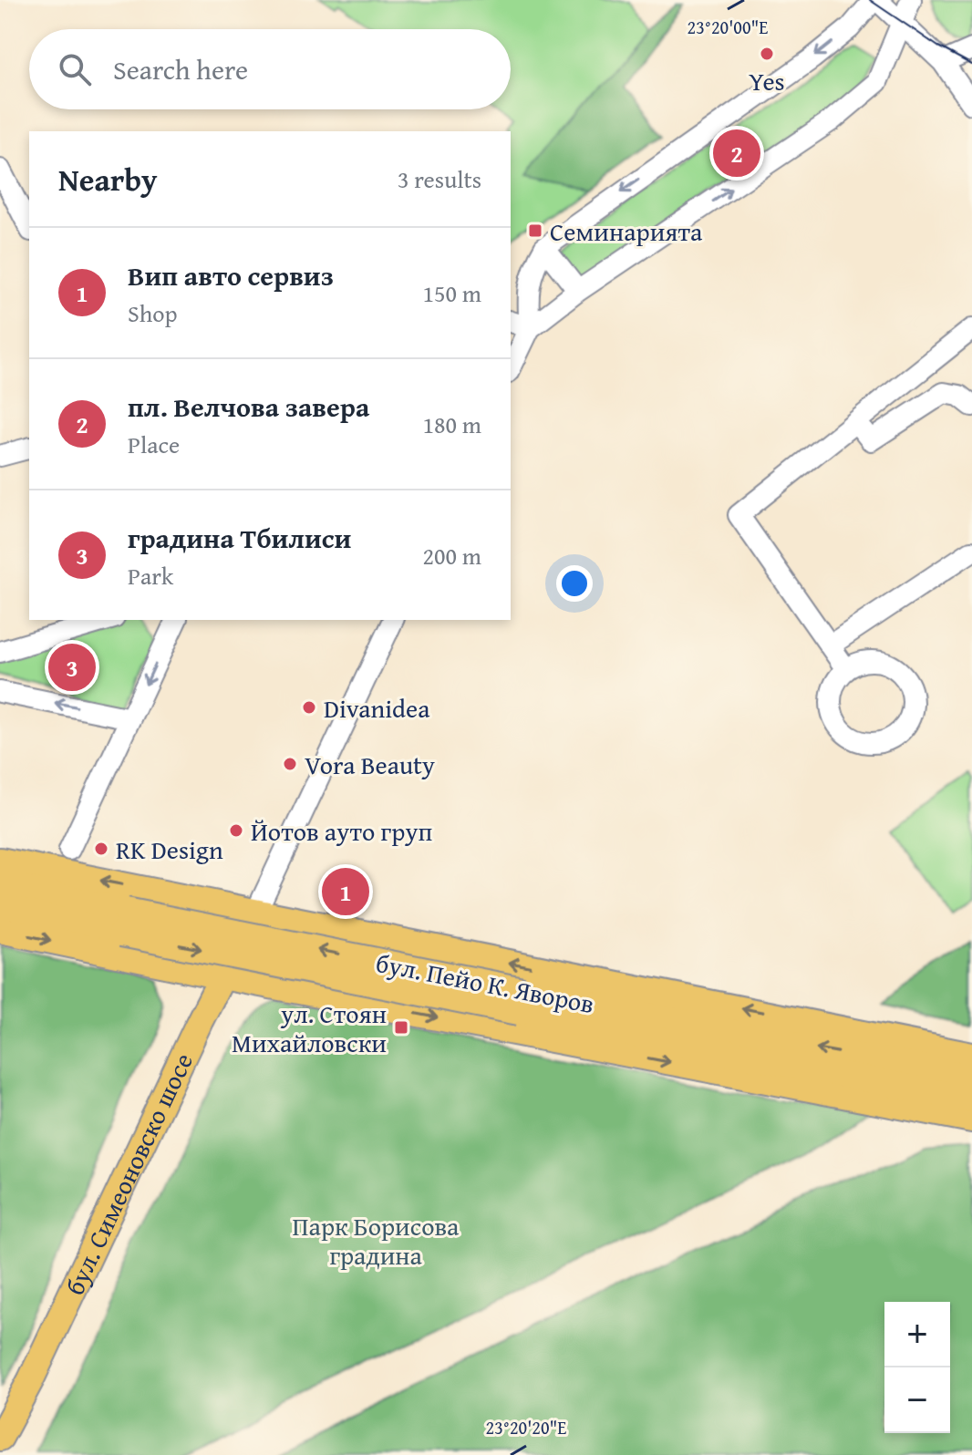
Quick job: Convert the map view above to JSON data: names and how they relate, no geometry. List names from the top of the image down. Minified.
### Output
{"streets":{"main road":["бул. Пейо К. Яворов","бул. Симеоновско шосе"]},"parks":["Парк Борисова градина"],"places":{"other":["Yes","Divanidea","Vora Beauty","Йотов ауто груп","RK Design"],"transit":["Семинарията","ул. Стоян Михайловски"]},"page":{"search":"Search here","pins":["2","3","1"],"heading":["Nearby","3 results"],"list":[{"mark":"1","name":"Вип авто сервиз","note":"Shop","value":"150 m"},{"mark":"2","name":"пл. Велчова завера","note":"Place","value":"180 m"},{"mark":"3","name":"градина Тбилиси","note":"Park","value":"200 m"}],"map_buttons":["+","−"]},"coordinates":["23°20'00\"E","23°20'20\"E"]}
